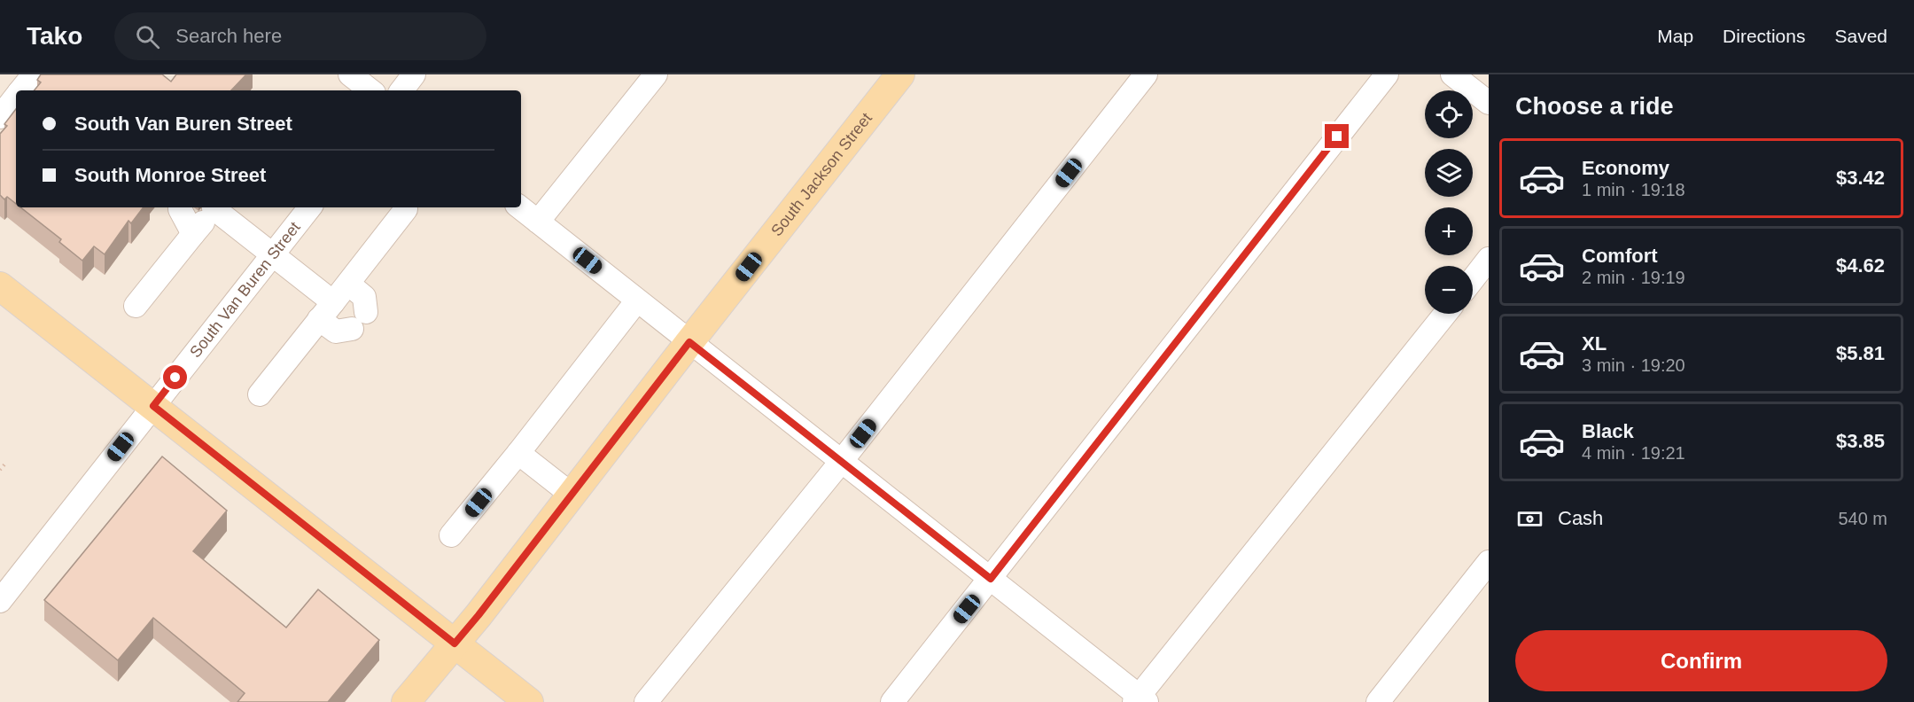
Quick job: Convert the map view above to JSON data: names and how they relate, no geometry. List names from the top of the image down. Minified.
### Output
{"streets":{"main road":["South Jackson Street"],"street":["South Van Buren Street"]},"page":{"header":"Tako","search":"Search here","nav":["Map","Directions","Saved"],"heading":"Choose a ride","map_buttons":["+","−"],"banner":["South Van Buren Street","South Monroe Street"],"list":[{"name":"Economy","note":"1 min · 19:18","value":"$3.42"},{"name":"Comfort","note":"2 min · 19:19","value":"$4.62"},{"name":"XL","note":"3 min · 19:20","value":"$5.81"},{"name":"Black","note":"4 min · 19:21","value":"$3.85"}],"pay":["Cash","540 m"],"buttons":"Confirm"}}
